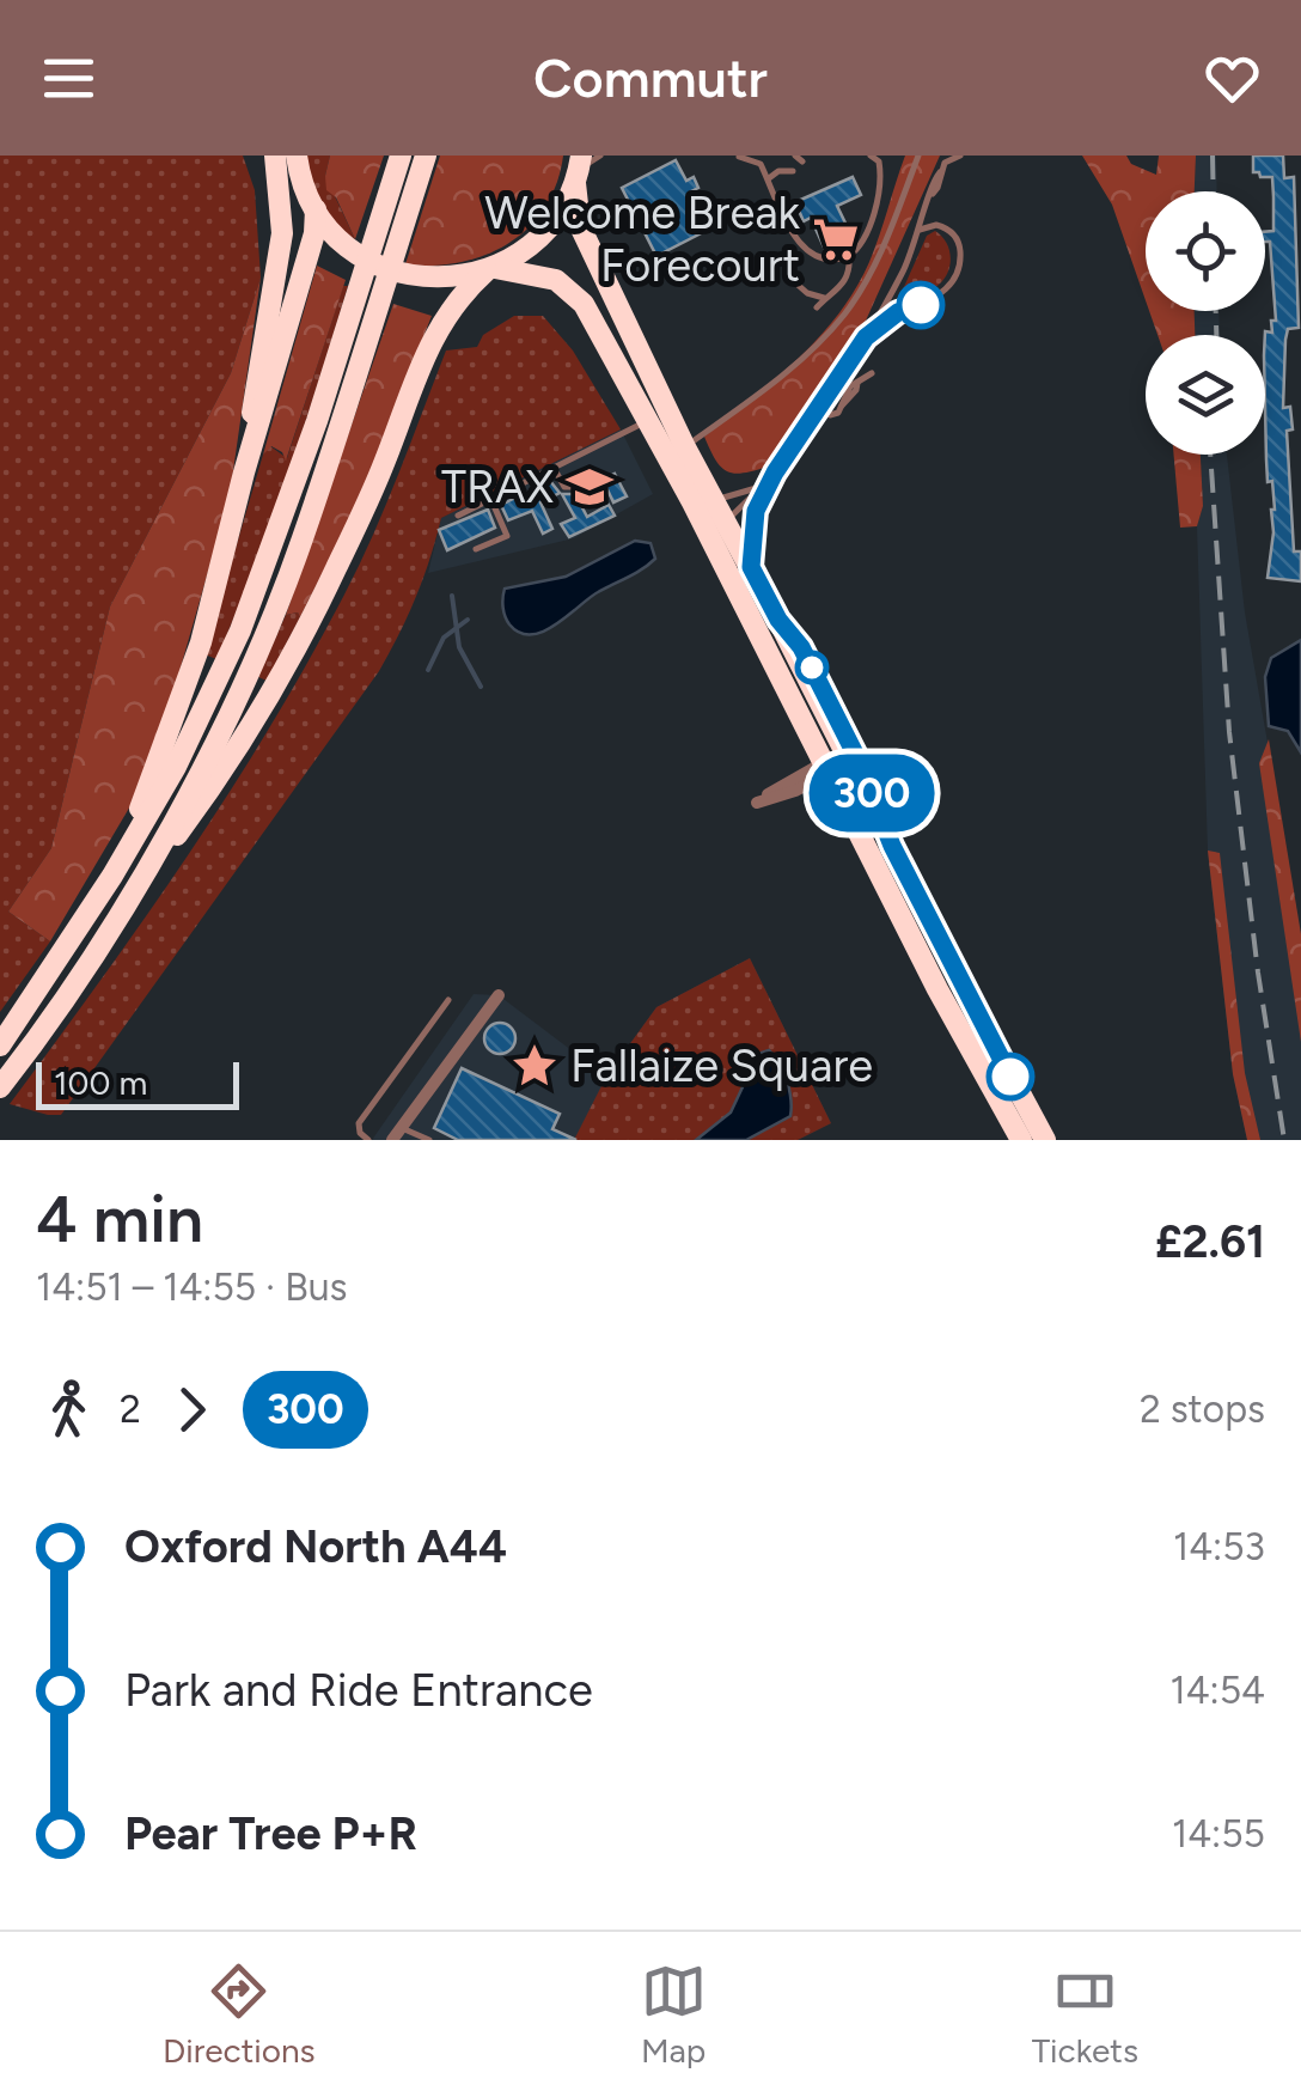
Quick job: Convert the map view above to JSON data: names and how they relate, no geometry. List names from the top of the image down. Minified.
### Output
{"places":{"supermarket":["Welcome Break Forecourt"],"school or university":["TRAX"],"place":["Fallaize Square"]},"lines":["bus line 300"],"scale_bar":"100 m","page":{"header":"Commutr","on_map":"300","scale":"100 m","heading":["4 min","14:51 – 14:55 · Bus","£2.61"],"legs":["2","300","2 stops"],"list":[{"name":"Oxford North A44","value":"14:53"},{"name":"Park and Ride Entrance","value":"14:54"},{"name":"Pear Tree P+R","value":"14:55"}],"tabs":["Directions","Map","Tickets"]}}
